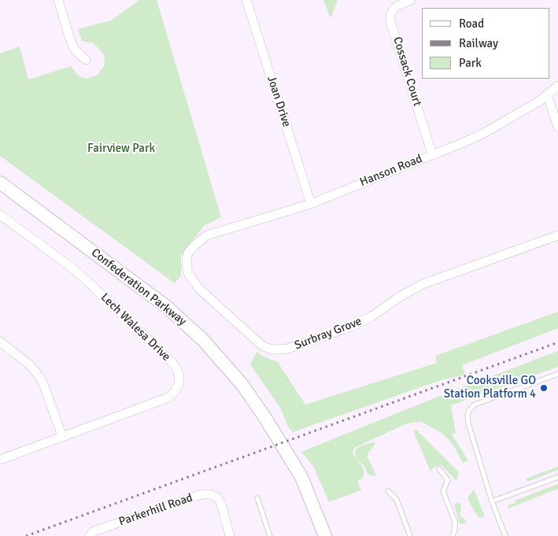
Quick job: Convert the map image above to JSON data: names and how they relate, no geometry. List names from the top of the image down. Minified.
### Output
{"streets":{"street":["Cossack Court","Joan Drive","Hanson Road","Confederation Parkway","Lech Walesa Drive","Surbray Grove","Parkerhill Road"]},"crossings":[["Cossack Court","Hanson Road"],["Joan Drive","Hanson Road"],["Hanson Road","Surbray Grove"]],"parks":["Fairview Park"],"places":["Cooksville GO Station Platform 4"],"legend":["Road","Railway","Park"]}
